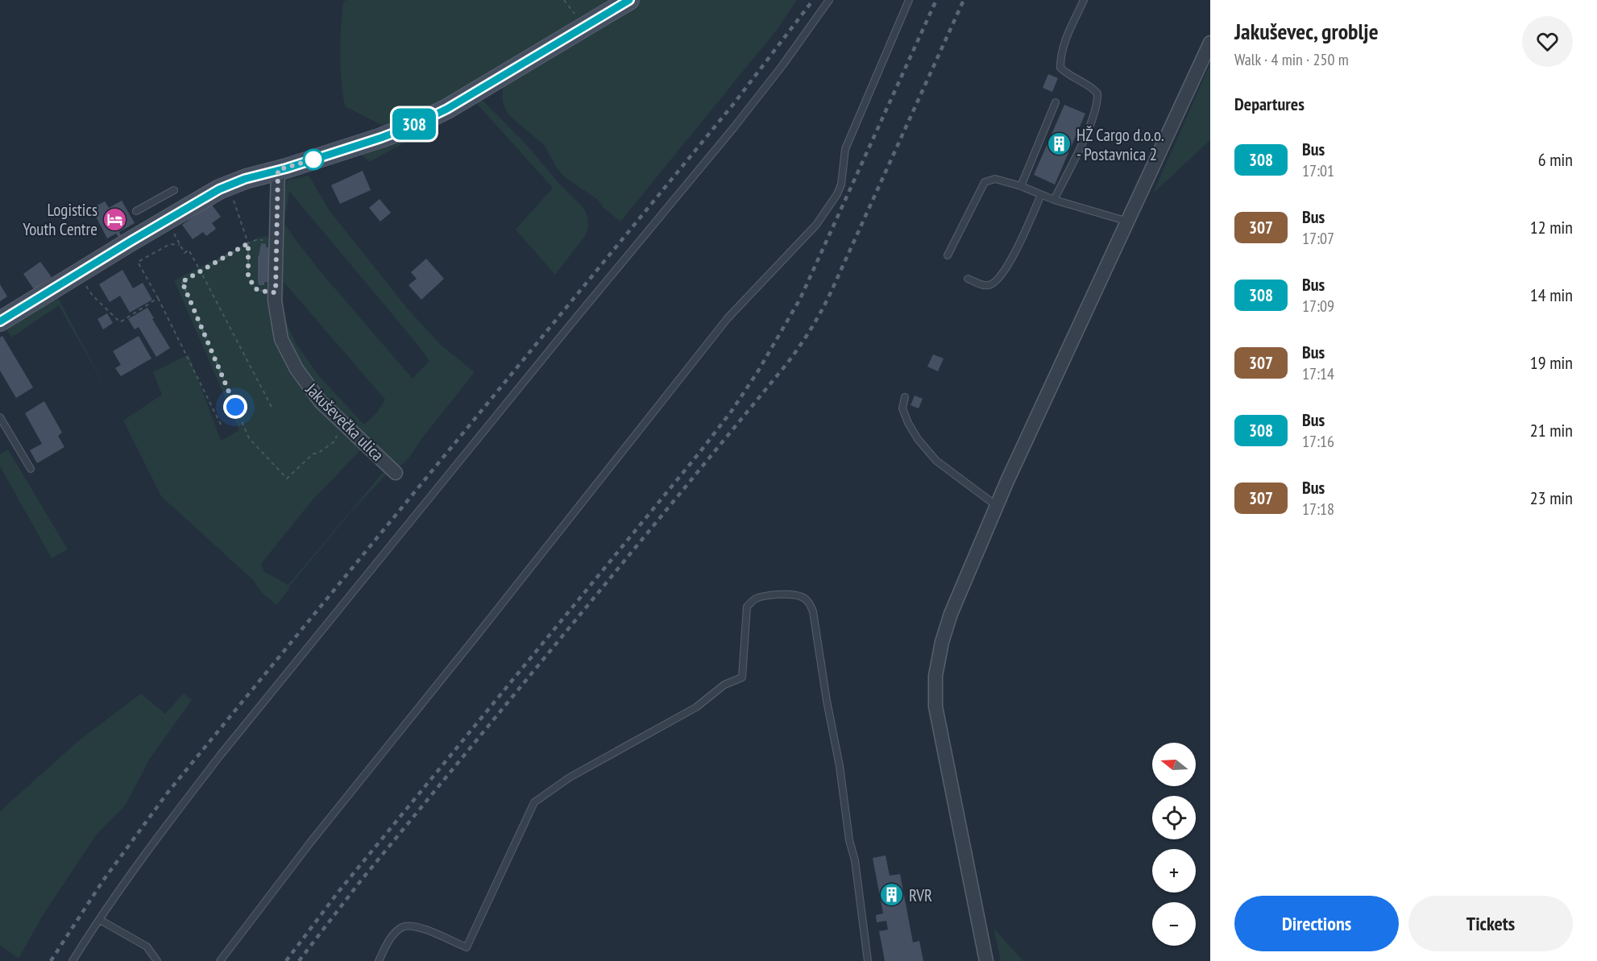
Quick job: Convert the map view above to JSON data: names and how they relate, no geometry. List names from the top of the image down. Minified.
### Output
{"streets":{"street":["Jakuševečka ulica"]},"places":{"building":["HŽ Cargo d.o.o. - Postavnica 2","RVR"],"hotel":["Logistics Youth Centre"]},"lines":["bus line 308"],"north":"left","page":{"on_map":"308","heading":[["Jakuševec, groblje","Walk · 4 min · 250 m"],"Departures"],"list":[{"mark":"308","name":"Bus","note":"17:01","value":"6 min"},{"mark":"307","name":"Bus","note":"17:07","value":"12 min"},{"mark":"308","name":"Bus","note":"17:09","value":"14 min"},{"mark":"307","name":"Bus","note":"17:14","value":"19 min"},{"mark":"308","name":"Bus","note":"17:16","value":"21 min"},{"mark":"307","name":"Bus","note":"17:18","value":"23 min"}],"map_buttons":["+","−"],"buttons":["Directions","Tickets"]}}
